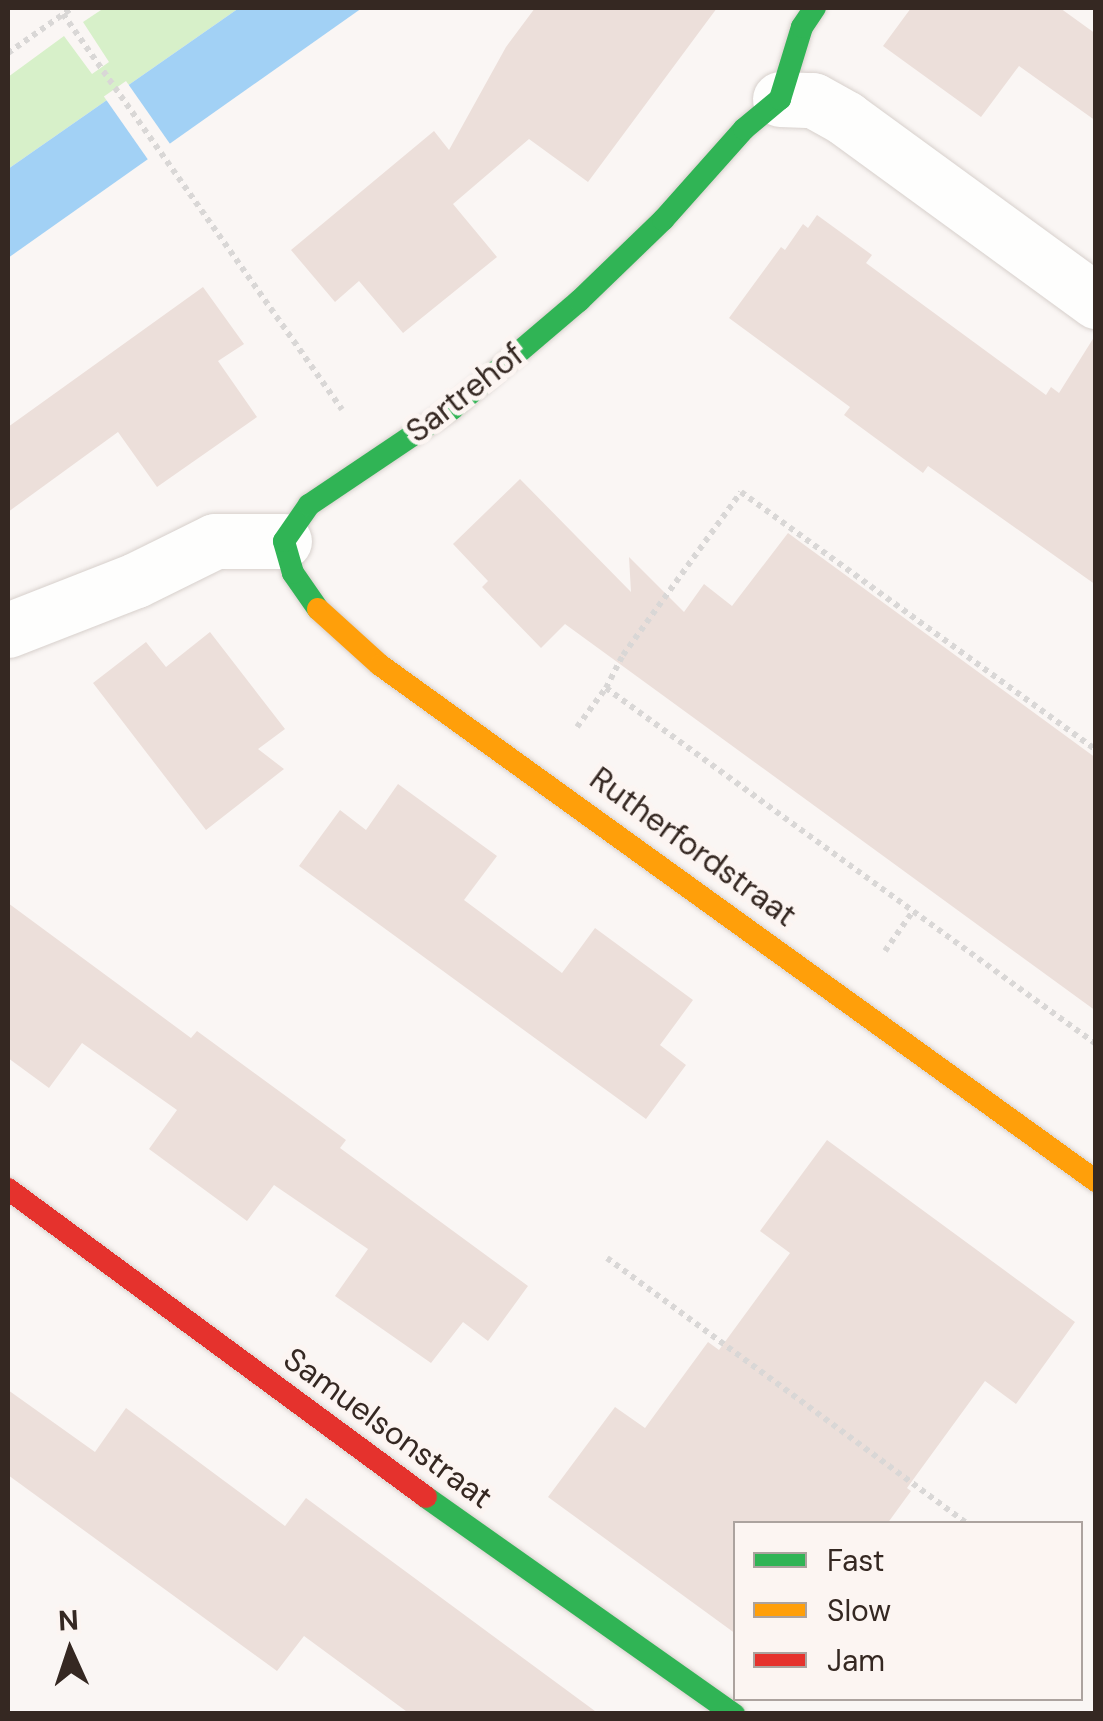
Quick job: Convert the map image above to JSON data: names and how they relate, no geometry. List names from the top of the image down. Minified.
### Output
{"streets":{"street":["Sartrehof","Rutherfordstraat","Samuelsonstraat"]},"crossings":[["Sartrehof","Rutherfordstraat"]],"legend":["Fast","Slow","Jam"],"north":"top"}
